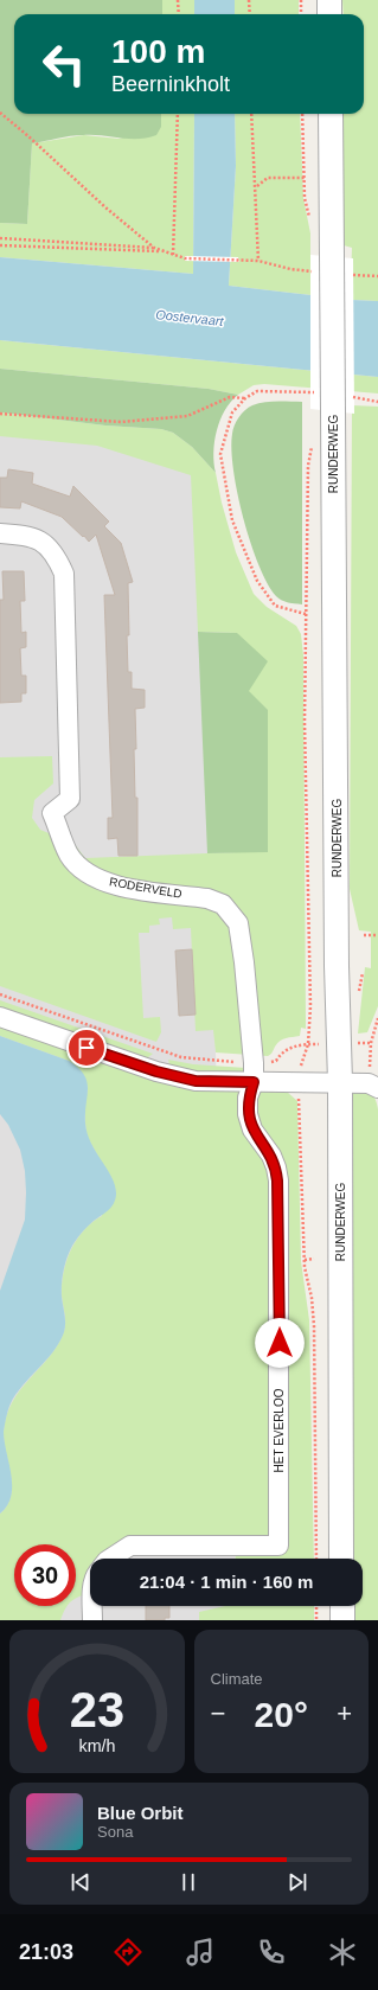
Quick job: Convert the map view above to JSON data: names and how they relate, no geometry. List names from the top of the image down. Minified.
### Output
{"streets":{"street":["RUNDERWEG","RODERVELD","HET EVERLOO"]},"crossings":[["RODERVELD","HET EVERLOO"]],"water":["Oostervaart"],"page":{"turn":["100 m","Beerninkholt"],"limit":"30","trip":"21:04 · 1 min · 160 m","tile":"Climate","heat":["−","20°","+"],"song":["Blue Orbit","Sona"],"tabs":"21:03","gauge":["23","km/h"]}}
